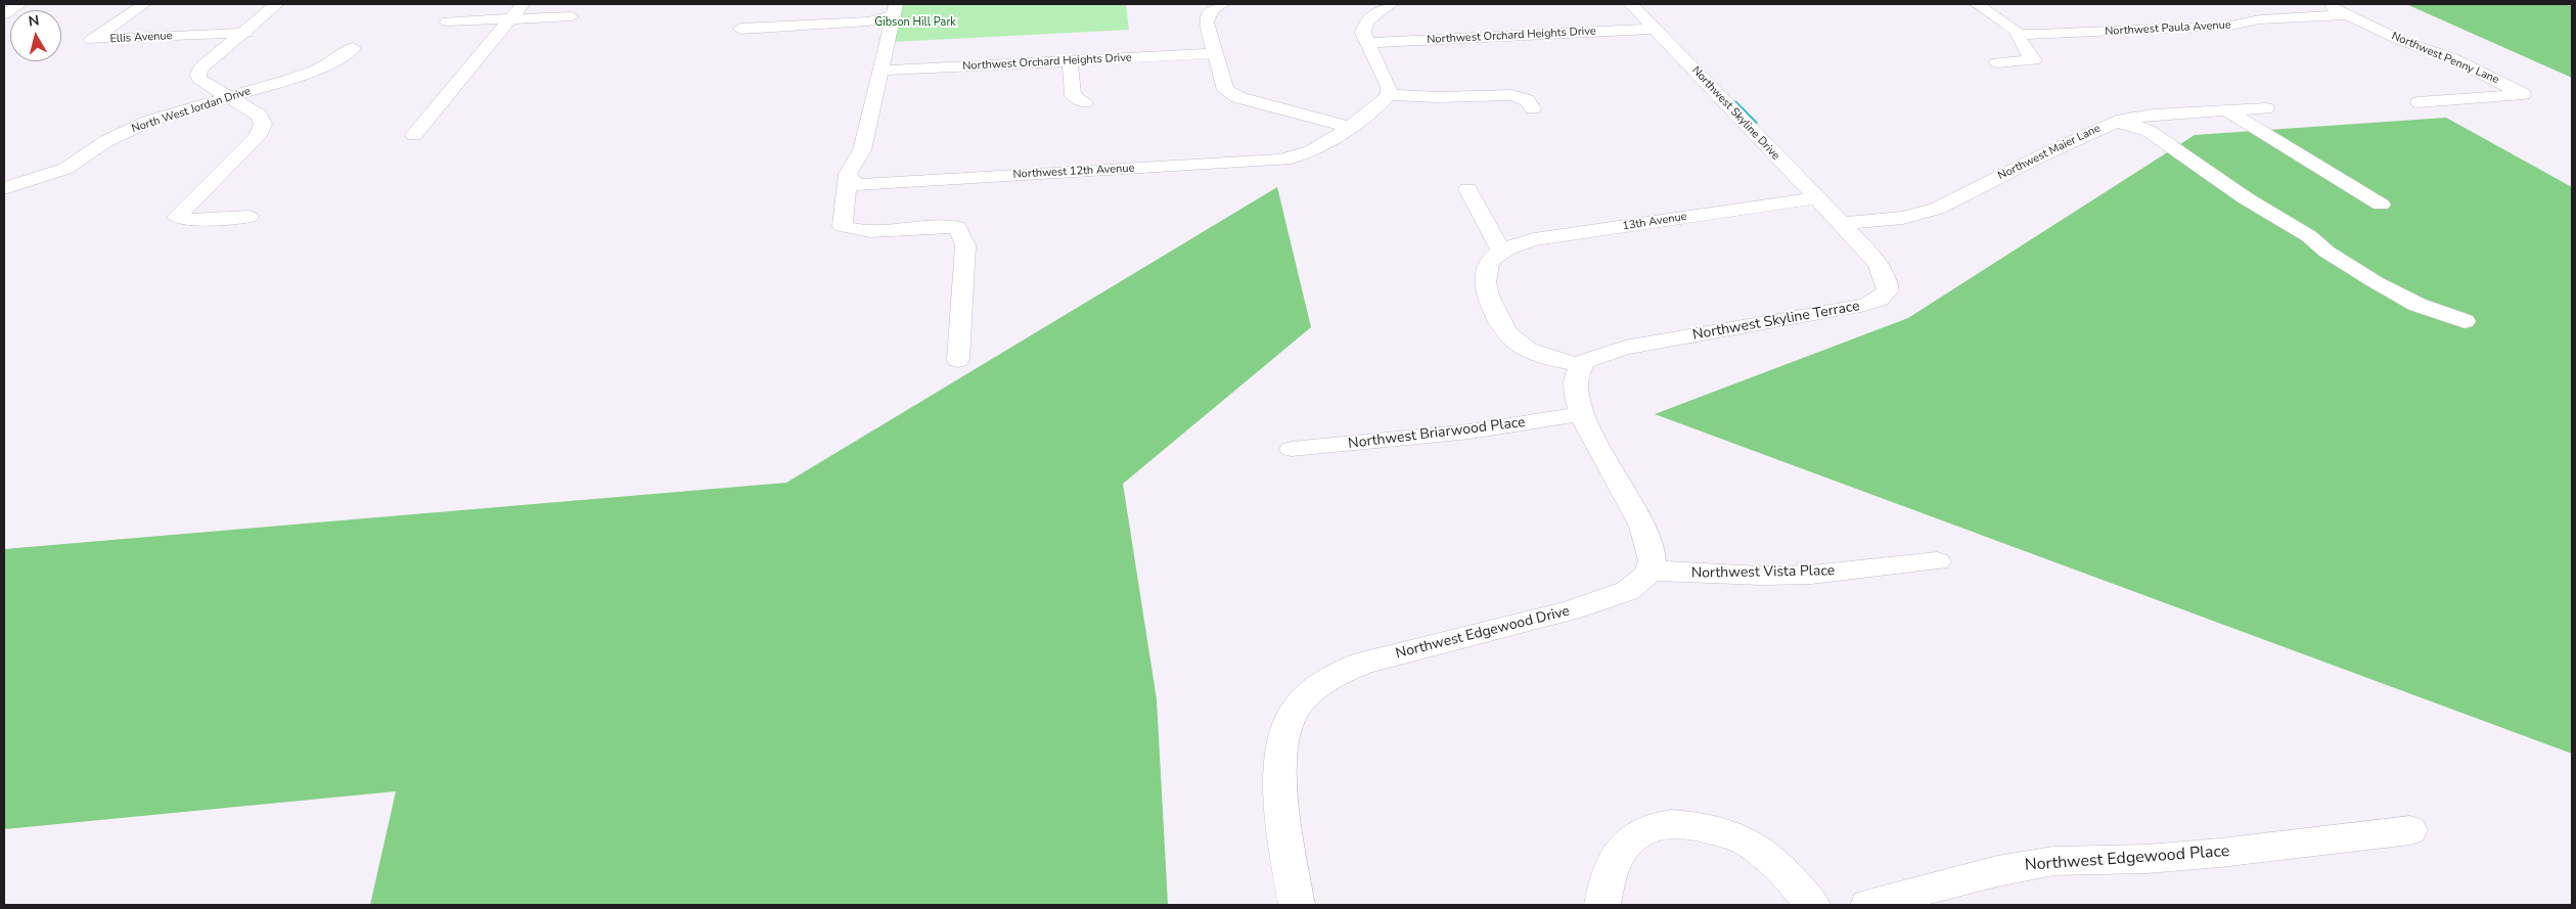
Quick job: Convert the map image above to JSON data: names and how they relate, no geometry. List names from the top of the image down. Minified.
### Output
{"streets":{"street":["Northwest Paula Avenue","Northwest Orchard Heights Drive","Ellis Avenue","Northwest Penny Lane","North West Jordan Drive","Northwest Skyline Drive","Northwest Maier Lane","Northwest 12th Avenue","13th Avenue","Northwest Skyline Terrace","Northwest Briarwood Place","Northwest Vista Place","Northwest Edgewood Drive","Northwest Edgewood Place"]},"crossings":[["Northwest Paula Avenue","Northwest Penny Lane"],["Northwest Orchard Heights Drive","Northwest Skyline Drive"],["Northwest Skyline Drive","Northwest Maier Lane"],["Northwest Skyline Drive","13th Avenue"],["Northwest Skyline Drive","Northwest Skyline Terrace"],["Northwest Maier Lane","Northwest Skyline Terrace"],["Northwest Vista Place","Northwest Edgewood Drive"]],"parks":["Gibson Hill Park"],"north":"top"}
